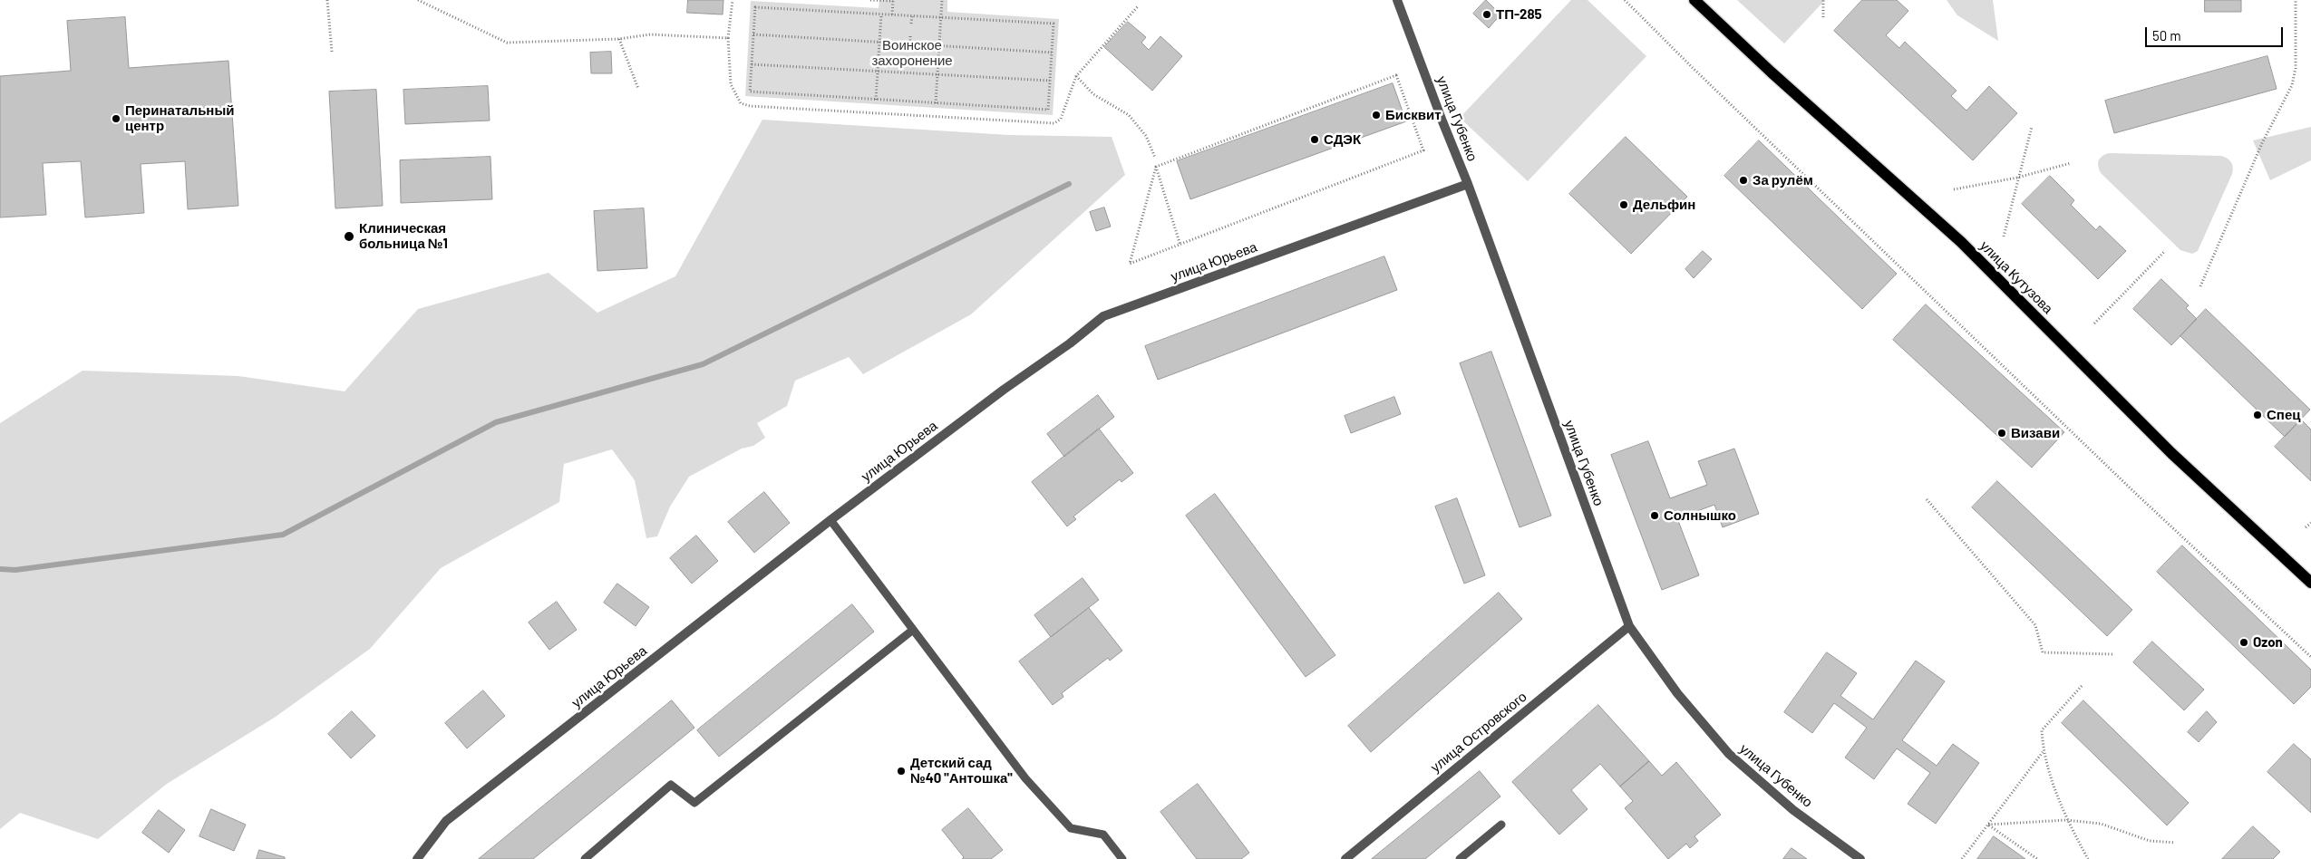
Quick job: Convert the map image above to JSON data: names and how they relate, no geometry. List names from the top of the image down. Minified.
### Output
{"streets":{"main road":["улица Кутузова"],"street":["улица Губенко","улица Юрьева","улица Островского"]},"crossings":[["улица Губенко","улица Юрьева"],["улица Губенко","улица Островского"]],"parks":["Воинское захоронение"],"places":["ТП-285","Бисквит","Перинатальный центр","СДЭК","За рулём","Дельфин","Клиническая больница №1","Спец","Визави","Солнышко","Ozon","Детский сад №40 \"Антошка\""],"scale_bar":"50 m"}
